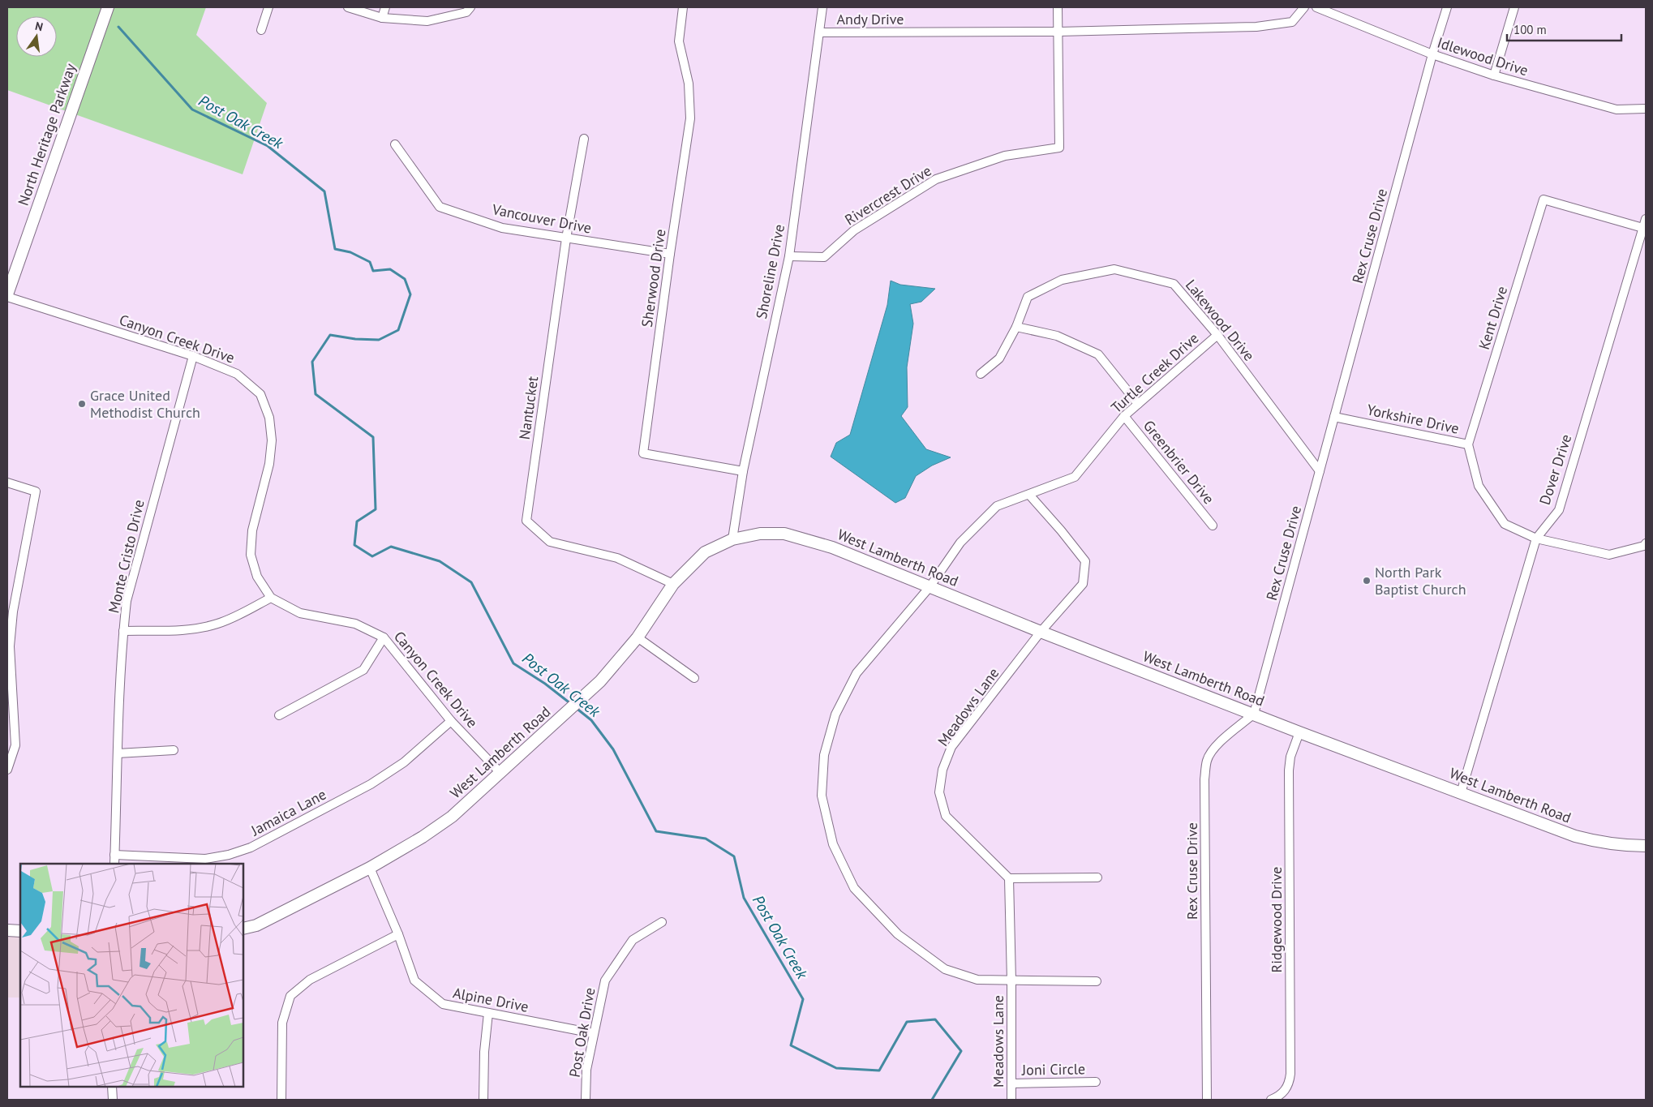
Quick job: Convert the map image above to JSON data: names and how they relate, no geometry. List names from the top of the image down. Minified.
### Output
{"streets":{"street":["Andy Drive","Idlewood Drive","North Heritage Parkway","Rivercrest Drive","Vancouver Drive","Rex Cruse Drive","Shoreline Drive","Sherwood Drive","Kent Drive","Lakewood Drive","Canyon Creek Drive","Turtle Creek Drive","Nantucket","Yorkshire Drive","Greenbrier Drive","Dover Drive","Monte Cristo Drive","West Lamberth Road","Meadows Lane","Jamaica Lane","Ridgewood Drive","Alpine Drive","Post Oak Drive","Joni Circle"]},"crossings":[["Andy Drive","Rivercrest Drive"],["Andy Drive","Shoreline Drive"],["Idlewood Drive","Rex Cruse Drive"],["North Heritage Parkway","Canyon Creek Drive"],["Rivercrest Drive","Shoreline Drive"],["Vancouver Drive","Sherwood Drive"],["Vancouver Drive","Nantucket"],["Rex Cruse Drive","Lakewood Drive"],["Rex Cruse Drive","Yorkshire Drive"],["Rex Cruse Drive","West Lamberth Road"],["Shoreline Drive","Sherwood Drive"],["Shoreline Drive","West Lamberth Road"],["Kent Drive","Yorkshire Drive"],["Kent Drive","Dover Drive"],["Lakewood Drive","Turtle Creek Drive"],["Lakewood Drive","Greenbrier Drive"],["Canyon Creek Drive","Monte Cristo Drive"],["Canyon Creek Drive","West Lamberth Road"],["Canyon Creek Drive","Jamaica Lane"],["Turtle Creek Drive","Greenbrier Drive"],["Turtle Creek Drive","West Lamberth Road"],["Turtle Creek Drive","Meadows Lane"],["Nantucket","West Lamberth Road"],["Yorkshire Drive","Dover Drive"],["Dover Drive","West Lamberth Road"],["Monte Cristo Drive","Jamaica Lane"],["West Lamberth Road","Meadows Lane"],["West Lamberth Road","Ridgewood Drive"],["West Lamberth Road","Alpine Drive"],["Meadows Lane","Joni Circle"],["Alpine Drive","Post Oak Drive"]],"water":["Post Oak Creek"],"places":["Grace United Methodist Church","North Park Baptist Church"],"scale_bar":"100 m","north":"top"}
